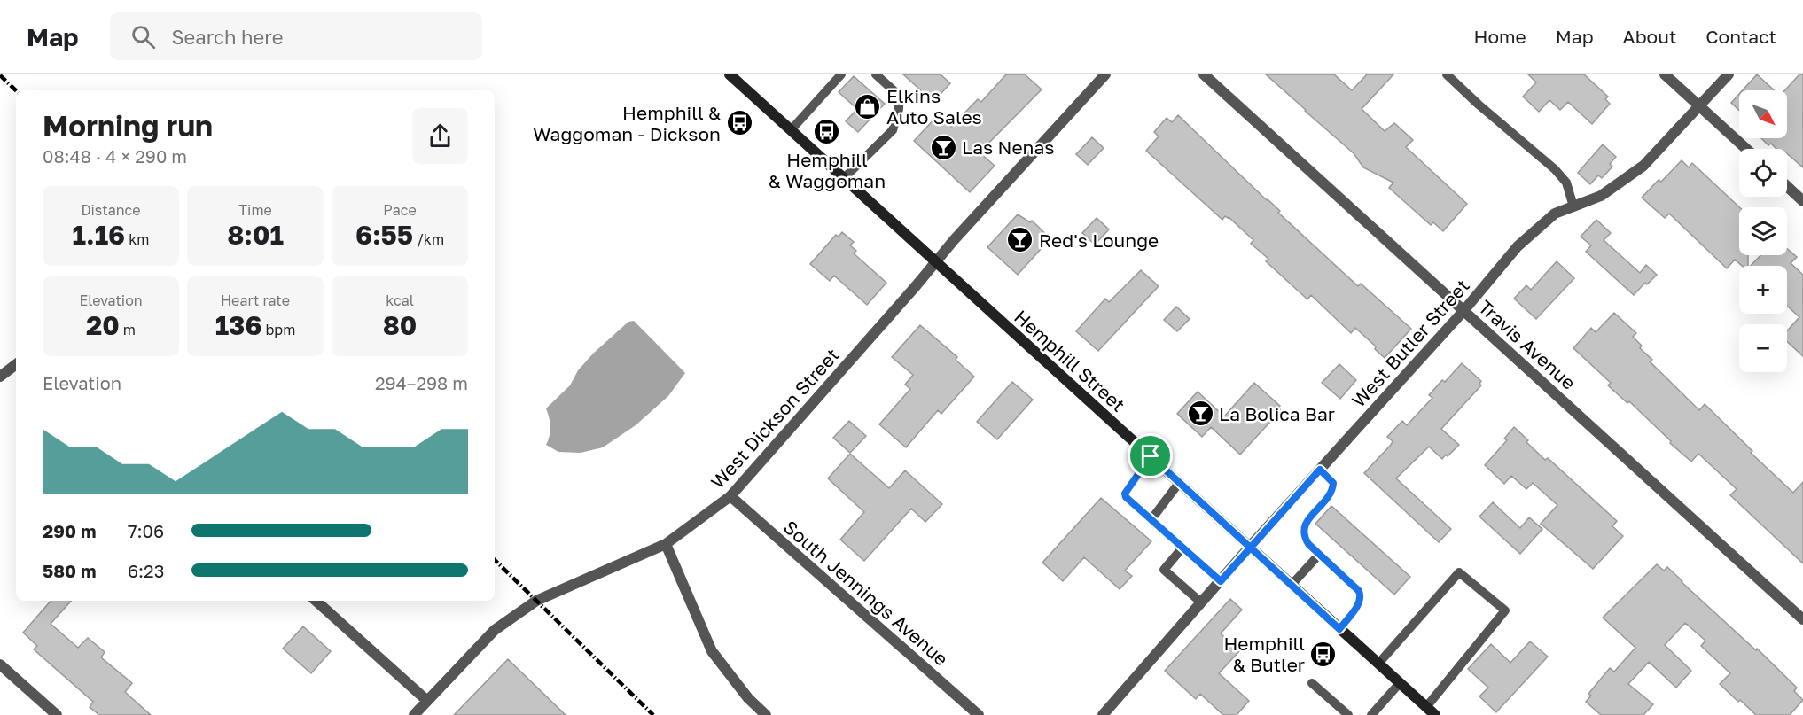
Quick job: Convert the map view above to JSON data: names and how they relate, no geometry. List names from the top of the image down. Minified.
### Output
{"streets":{"main road":["Hemphill Street"],"street":["West Butler Street","Travis Avenue","West Dickson Street","South Jennings Avenue"]},"crossings":[["West Butler Street","Travis Avenue"],["West Butler Street","Hemphill Street"],["Hemphill Street","West Dickson Street"],["West Dickson Street","South Jennings Avenue"]],"places":{"shop":["Elkins Auto Sales"],"bus stop":["Hemphill & Waggoman - Dickson","Hemphill & Waggoman","Hemphill & Butler"],"bar":["Las Nenas","Red's Lounge","La Bolica Bar"]},"north":"bottom right","page":{"header":"Map","search":"Search here","nav":["Home","Map","About","Contact"],"map_buttons":["+","−"],"heading":["Morning run","08:48 · 4 × 290 m"],"stats":[["Distance","1.16 km"],["Time","8:01"],["Pace","6:55 /km"],["Elevation","20 m"],["Heart rate","136 bpm"],["kcal","80"]],"chart":["Elevation","294–298 m"],"list":[{"name":"290 m","note":"7:06"},{"name":"580 m","note":"6:23"}]}}
